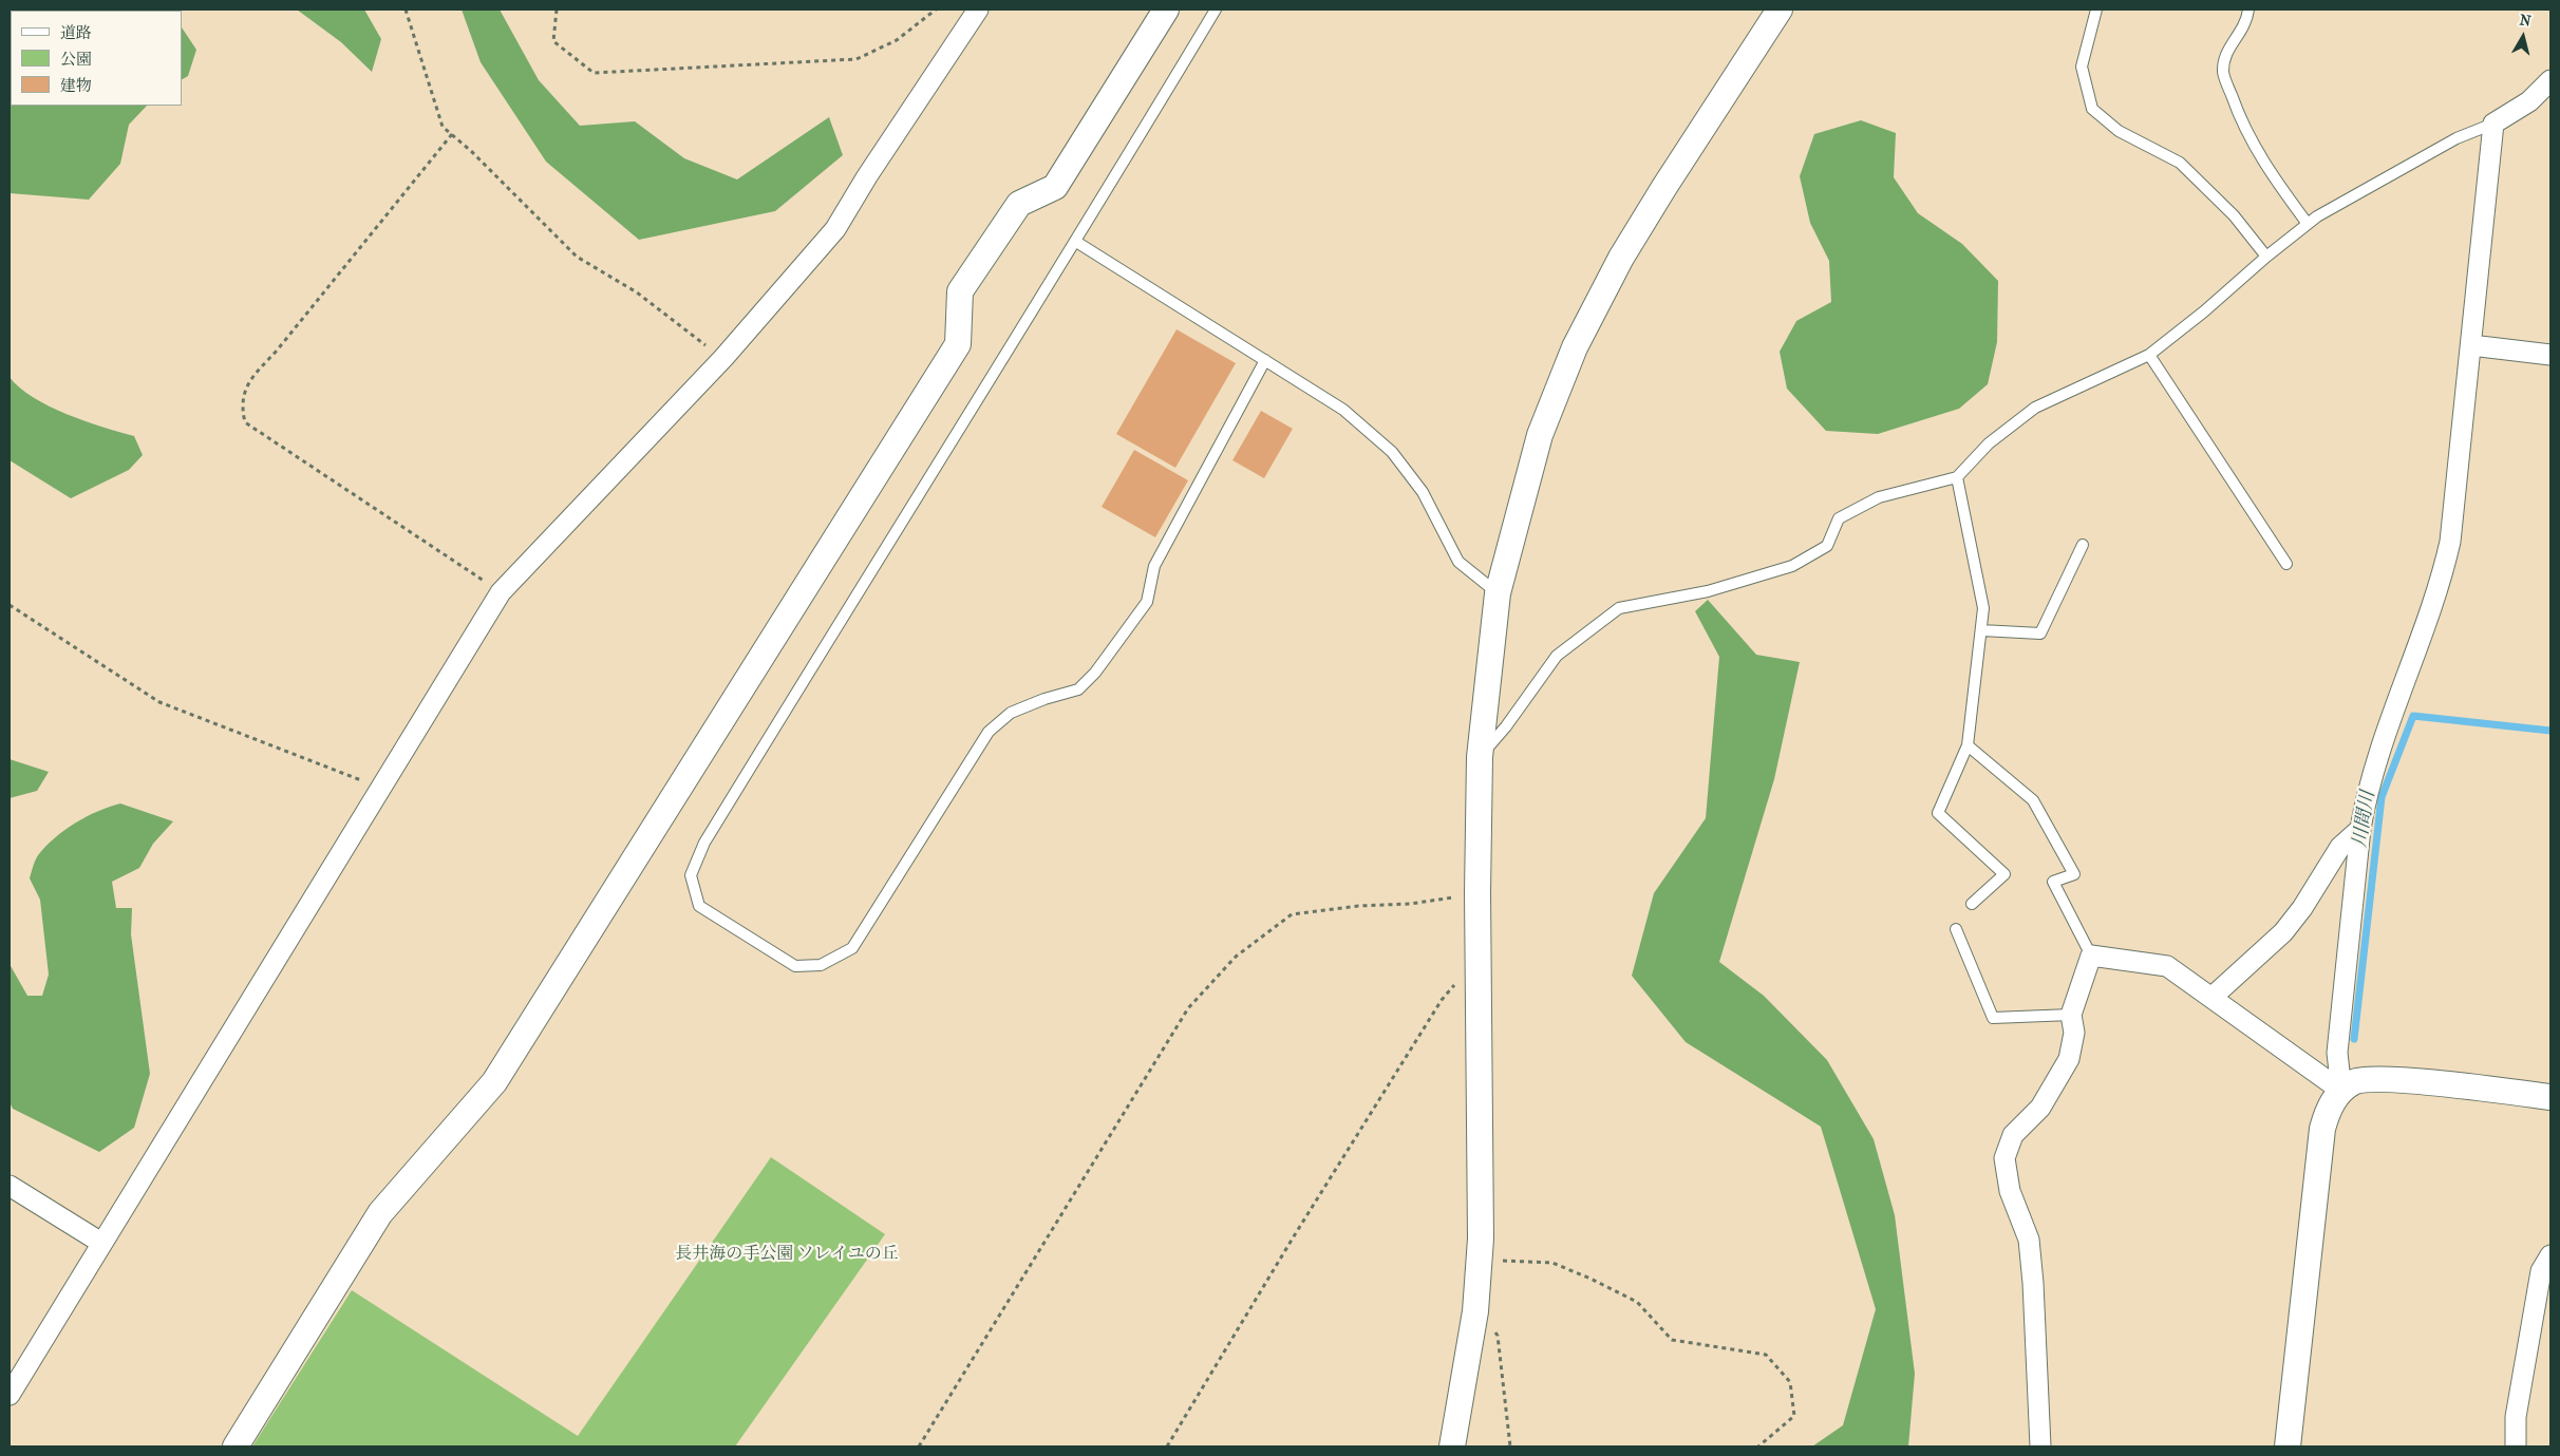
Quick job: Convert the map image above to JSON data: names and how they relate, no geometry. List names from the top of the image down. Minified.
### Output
{"water":["川間川"],"parks":["長井海の手公園 ソレイユの丘"],"legend":["道路","公園","建物"],"north":"top"}
